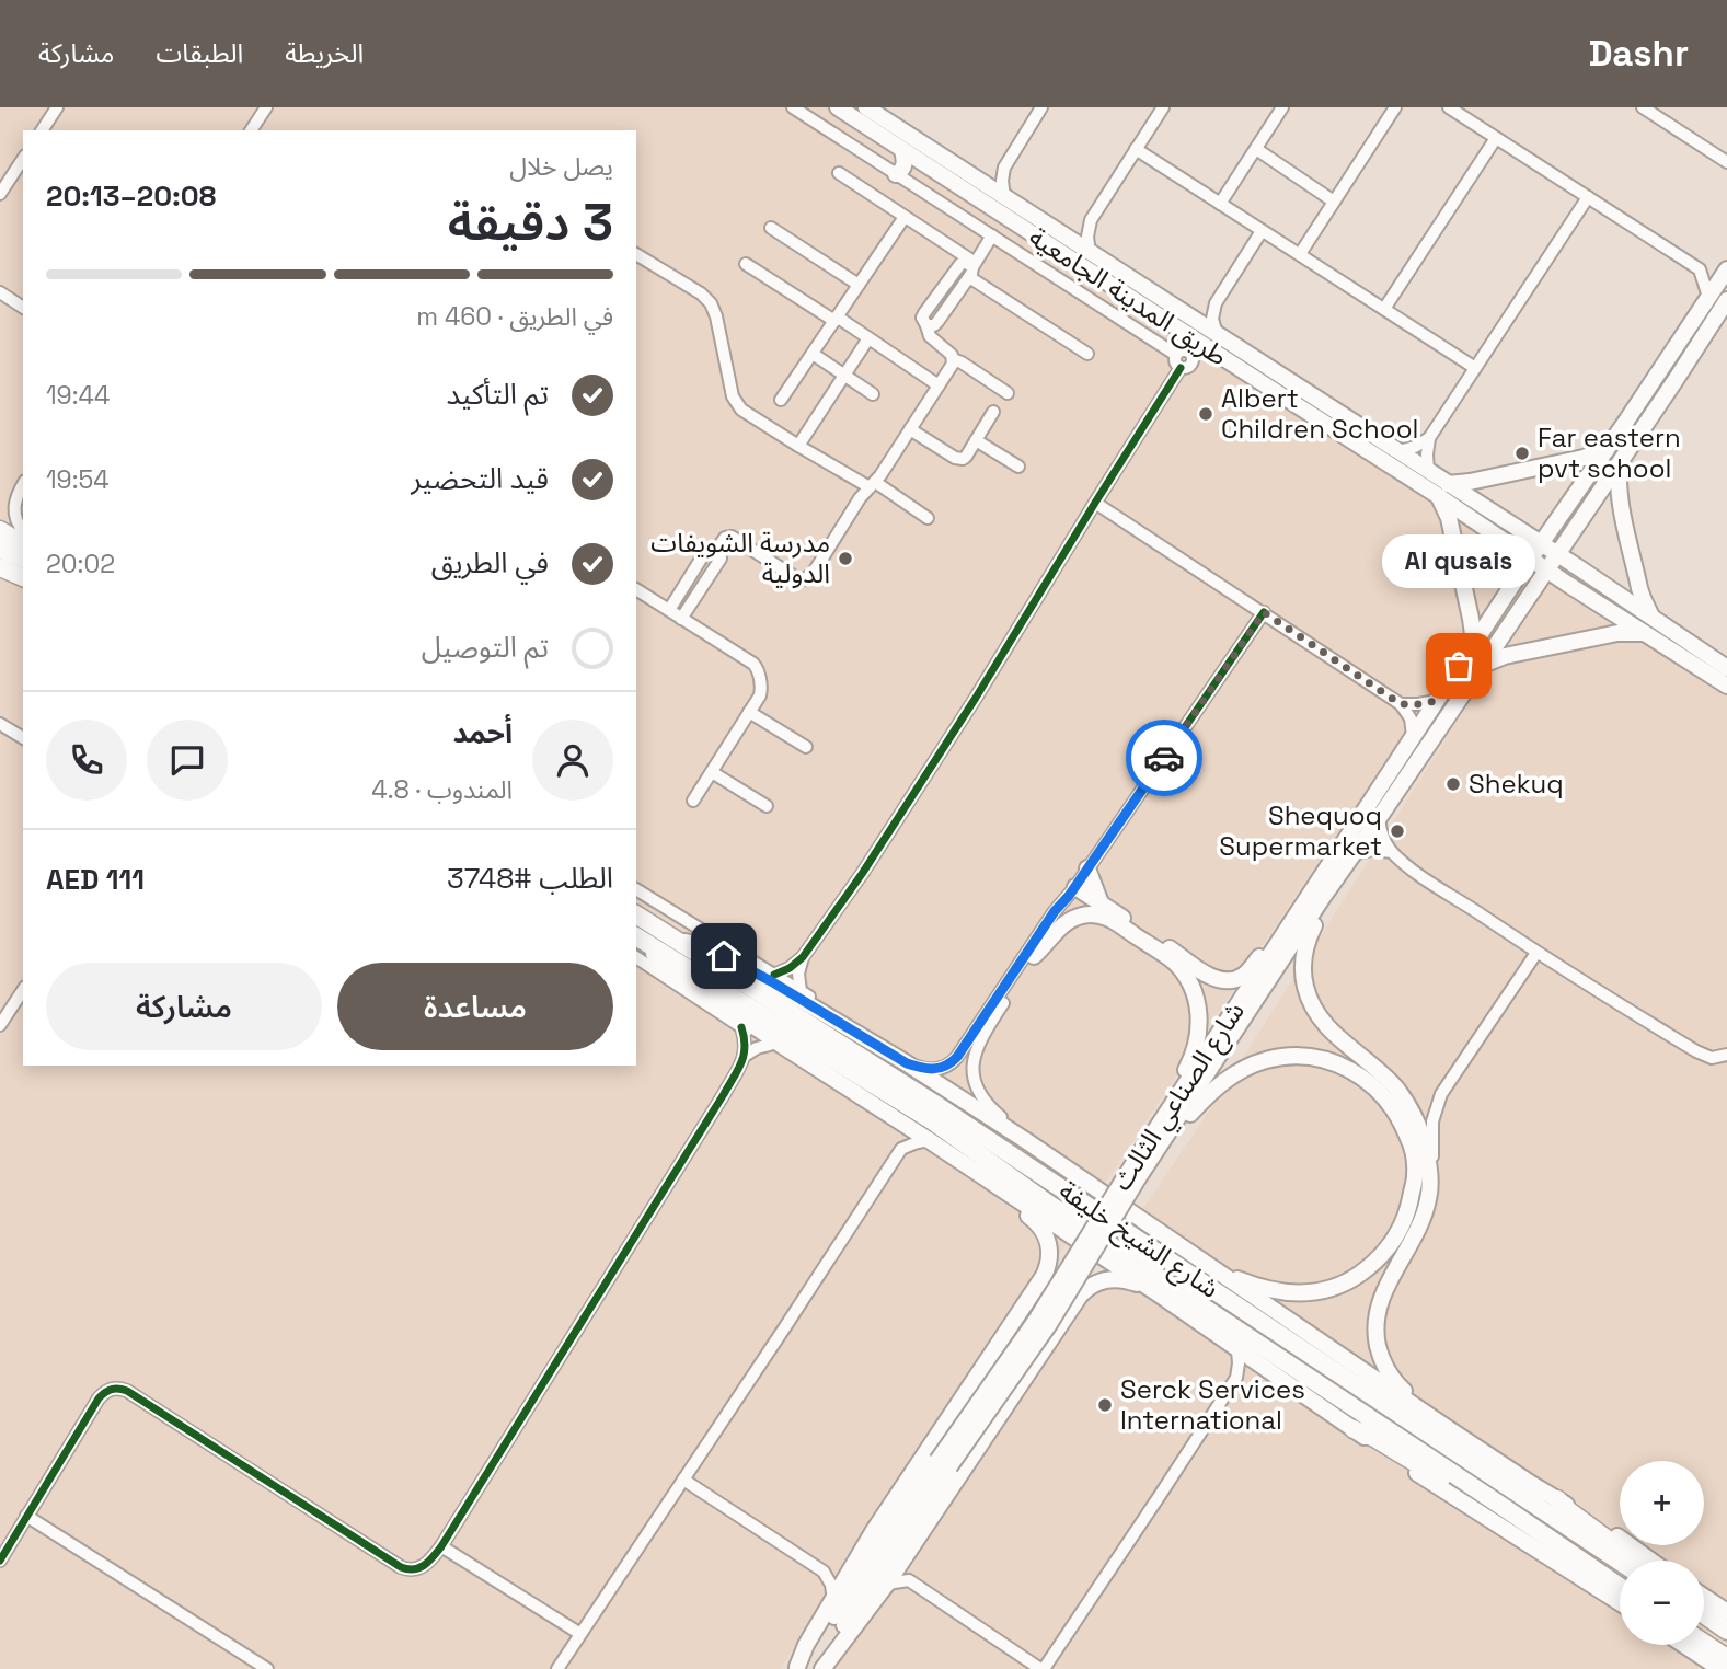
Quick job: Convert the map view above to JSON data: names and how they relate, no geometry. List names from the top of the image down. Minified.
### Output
{"streets":{"highway":["شارع الشيخ خليفة"],"main road":["طريق المدينة الجامعية","شارع الصناعي الثالث"]},"crossings":[["طريق المدينة الجامعية","شارع الصناعي الثالث"]],"places":["Albert Children School","Far eastern pvt school","مدرسة الشويفات الدولية","Al qusais","Shekuq","Shequoq Supermarket","Serck Services International"],"page":{"header":"Dashr","nav":["الخريطة","الطبقات","مشاركة"],"heading":["3 دقيقة","يصل خلال","20:08–20:13"],"panel":["أحمد","المندوب · 4.8","الطلب #3748","AED 111"],"bar":"في الطريق · 460 m","list":[["تم التأكيد","19:44"],["قيد التحضير","19:54"],["في الطريق","20:02"],"تم التوصيل"],"bubble":"Al qusais","buttons":["مساعدة","مشاركة"],"map_buttons":["+","−"]}}
